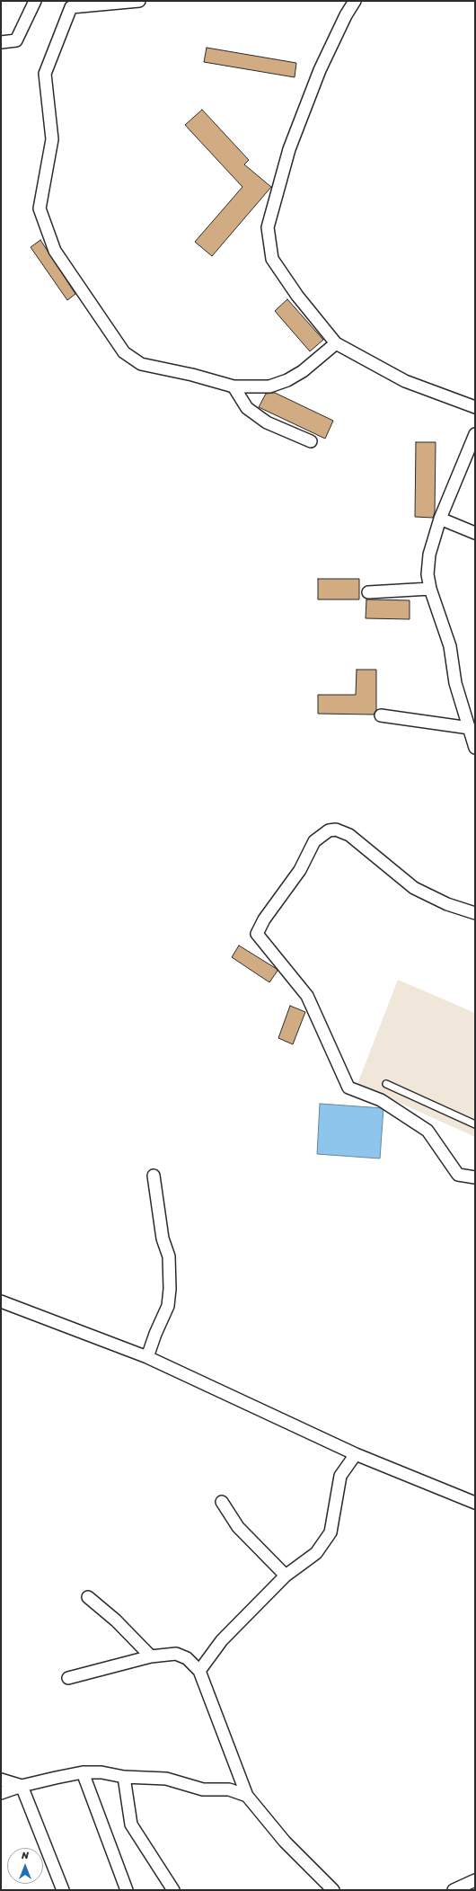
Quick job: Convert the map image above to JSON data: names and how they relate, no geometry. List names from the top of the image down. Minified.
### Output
{"north":"top"}
